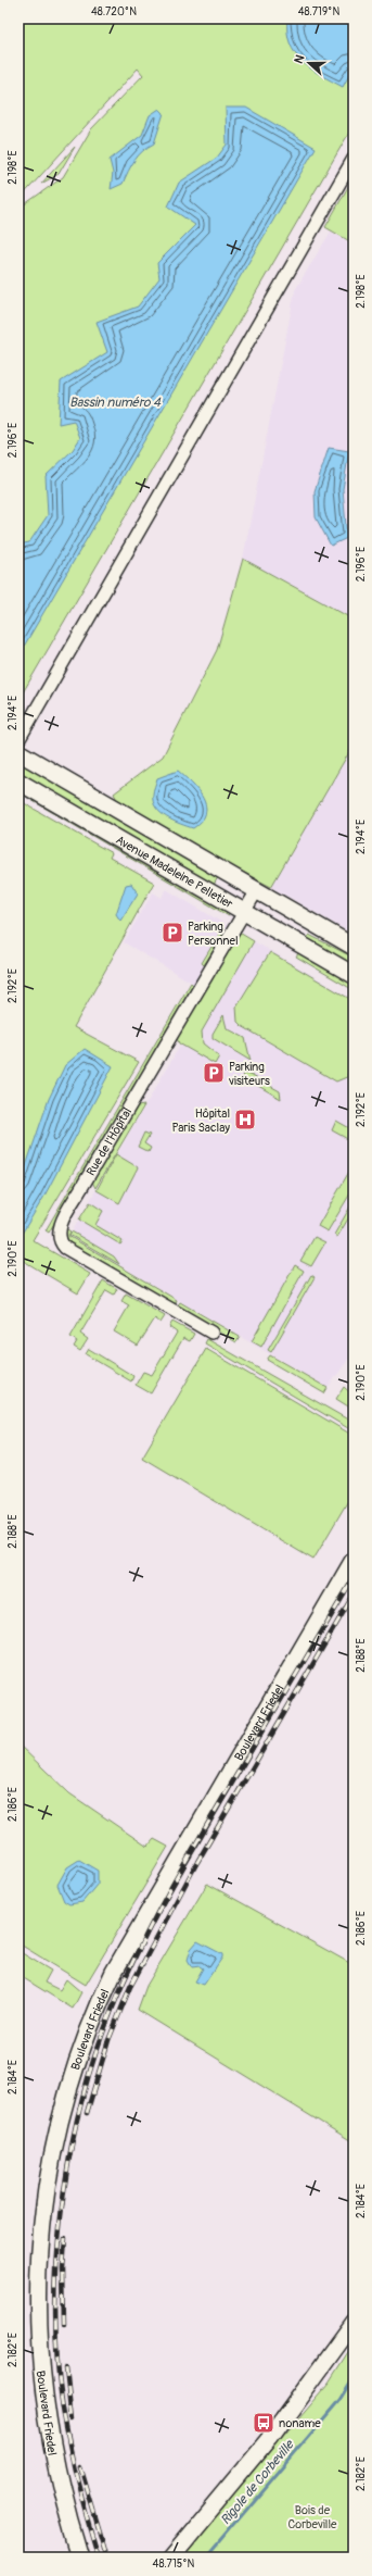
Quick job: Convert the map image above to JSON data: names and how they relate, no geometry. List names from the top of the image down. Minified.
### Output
{"streets":{"street":["Avenue Madeleine Pelletier","Rue de l'Hôpital","Boulevard Friedel"]},"crossings":[["Avenue Madeleine Pelletier","Rue de l'Hôpital"]],"water":["Bassin numéro 4","Rigole de Corbeville"],"parks":["Bois de Corbeville"],"places":{"parking":["Parking Personnel","Parking visiteurs"],"hospital":["Hôpital Paris Saclay"],"bus stop":["noname"]},"north":"left","coordinates":["48.720°N","48.719°N","2.198°E","2.196°E","2.194°E","2.192°E","2.190°E","2.188°E","2.186°E","2.184°E","2.182°E","48.715°N"]}
